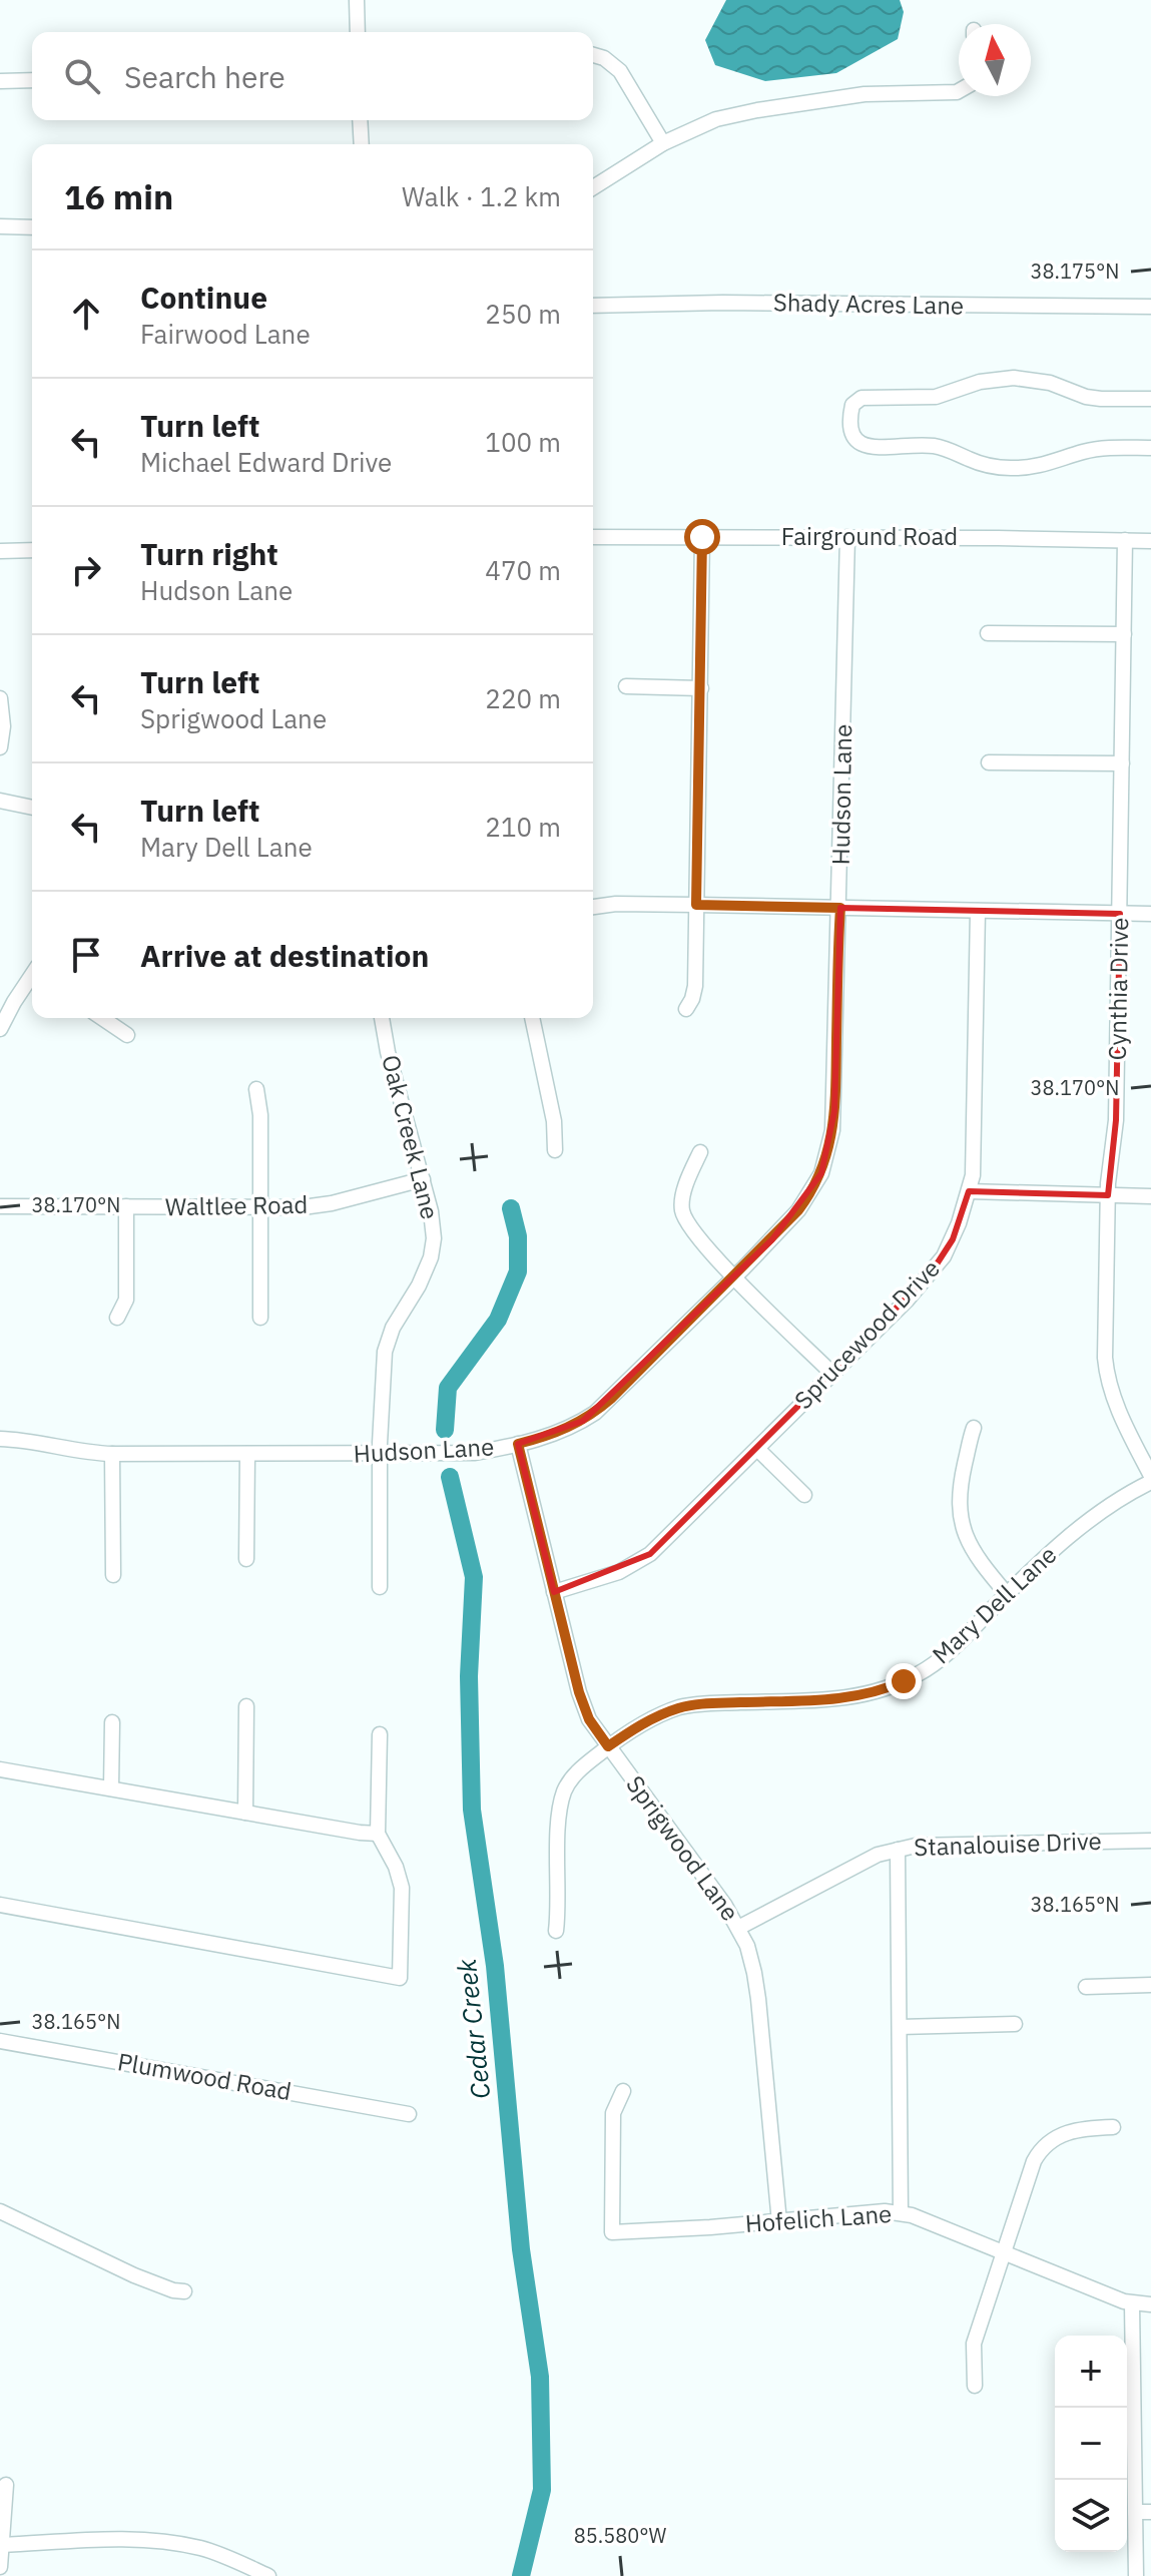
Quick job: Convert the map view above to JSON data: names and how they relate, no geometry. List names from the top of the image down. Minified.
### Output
{"streets":{"street":["Shady Acres Lane","Fairground Road","Hudson Lane","Cynthia Drive","Oak Creek Lane","Waltlee Road","Sprucewood Drive","Mary Dell Lane","Stanalouise Drive","Sprigwood Lane","Plumwood Road","Hofelich Lane"]},"crossings":[["Fairground Road","Hudson Lane"],["Fairground Road","Cynthia Drive"],["Hudson Lane","Oak Creek Lane"],["Hudson Lane","Sprigwood Lane"],["Cynthia Drive","Mary Dell Lane"],["Oak Creek Lane","Waltlee Road"],["Sprucewood Drive","Sprigwood Lane"],["Mary Dell Lane","Sprigwood Lane"],["Stanalouise Drive","Sprigwood Lane"],["Sprigwood Lane","Hofelich Lane"]],"water":["Cedar Creek"],"north":"top","page":{"search":"Search here","heading":["16 min","Walk · 1.2 km"],"list":[["Continue","Fairwood Lane","250 m"],["Turn left","Michael Edward Drive","100 m"],["Turn right","Hudson Lane","470 m"],["Turn left","Sprigwood Lane","220 m"],["Turn left","Mary Dell Lane","210 m"],"Arrive at destination"],"map_buttons":["+","−"]},"coordinates":["38.175°N","38.170°N","38.165°N","85.580°W"]}
